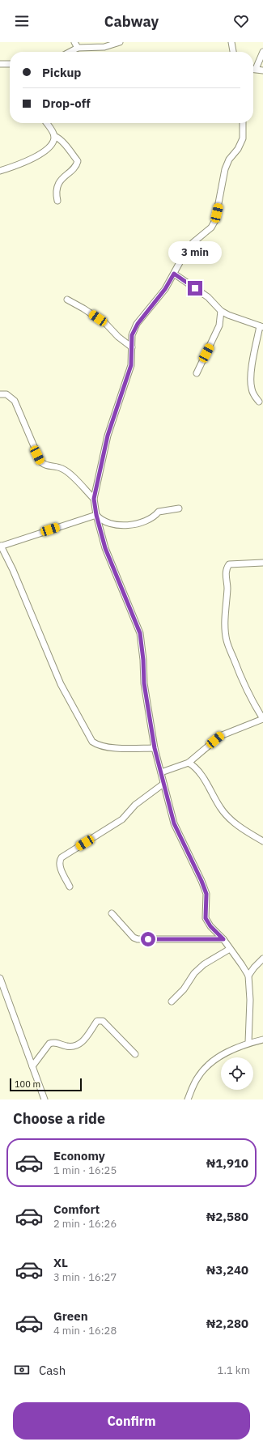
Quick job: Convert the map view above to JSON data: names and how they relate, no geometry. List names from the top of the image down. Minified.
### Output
{"scale_bar":"100 m","page":{"header":"Cabway","banner":["Pickup","Drop-off"],"bubble":"3 min","scale":"100 m","heading":"Choose a ride","list":[{"name":"Economy","note":"1 min · 16:25","value":"₦1,910"},{"name":"Comfort","note":"2 min · 16:26","value":"₦2,580"},{"name":"XL","note":"3 min · 16:27","value":"₦3,240"},{"name":"Green","note":"4 min · 16:28","value":"₦2,280"}],"pay":["Cash","1.1 km"],"buttons":"Confirm"}}
